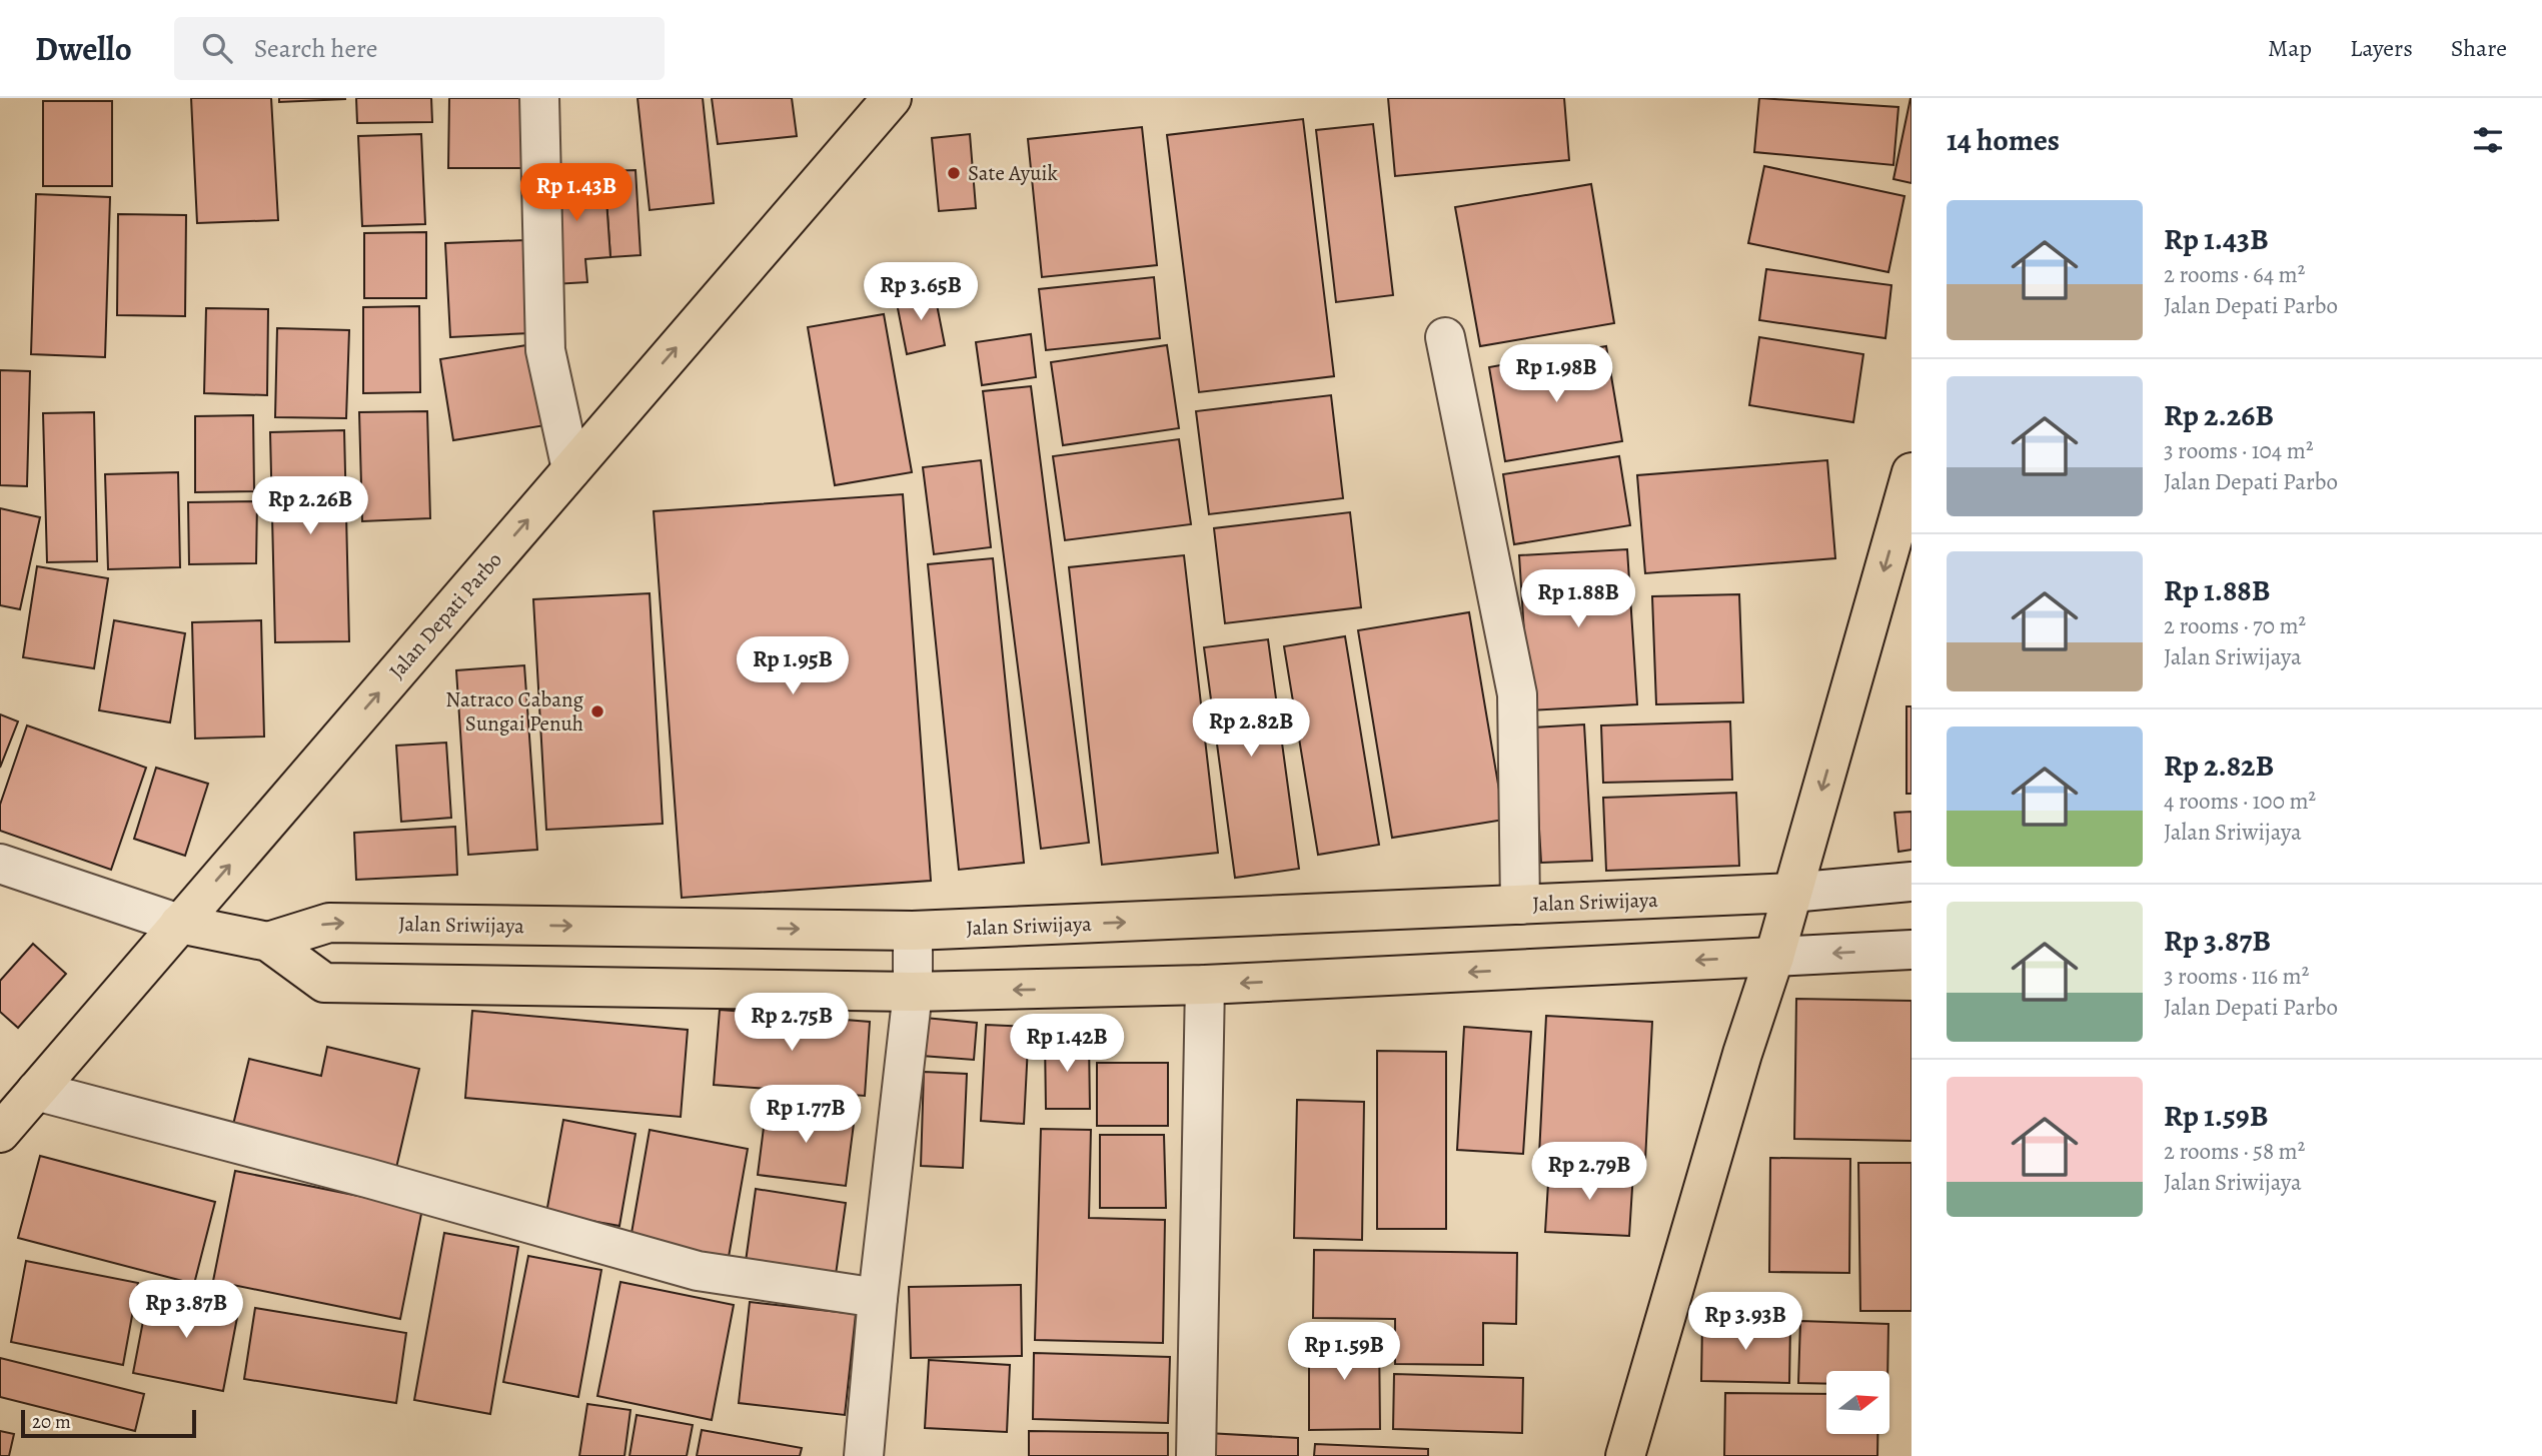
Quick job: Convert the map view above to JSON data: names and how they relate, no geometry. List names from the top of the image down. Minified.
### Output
{"streets":{"main road":["Jalan Depati Parbo","Jalan Sriwijaya"]},"crossings":[["Jalan Depati Parbo","Jalan Sriwijaya"]],"one_way":["Jalan Depati Parbo"],"places":["Sate Ayuik","Natraco Cabang Sungai Penuh"],"scale_bar":"20 m","north":"right","page":{"header":"Dwello","search":"Search here","nav":["Map","Layers","Share"],"heading":"14 homes","price":["Rp 1.43B","Rp 3.65B","Rp 1.98B","Rp 2.26B","Rp 1.88B","Rp 1.95B","Rp 2.82B","Rp 2.75B","Rp 1.42B","Rp 1.77B","Rp 2.79B","Rp 3.87B","Rp 3.93B","Rp 1.59B"],"list":[{"name":"Rp 1.43B","note":"2 rooms · 64 m² · Jalan Depati Parbo"},{"name":"Rp 2.26B","note":"3 rooms · 104 m² · Jalan Depati Parbo"},{"name":"Rp 1.88B","note":"2 rooms · 70 m² · Jalan Sriwijaya"},{"name":"Rp 2.82B","note":"4 rooms · 100 m² · Jalan Sriwijaya"},{"name":"Rp 3.87B","note":"3 rooms · 116 m² · Jalan Depati Parbo"},{"name":"Rp 1.59B","note":"2 rooms · 58 m² · Jalan Sriwijaya"}],"scale":"20 m"}}
